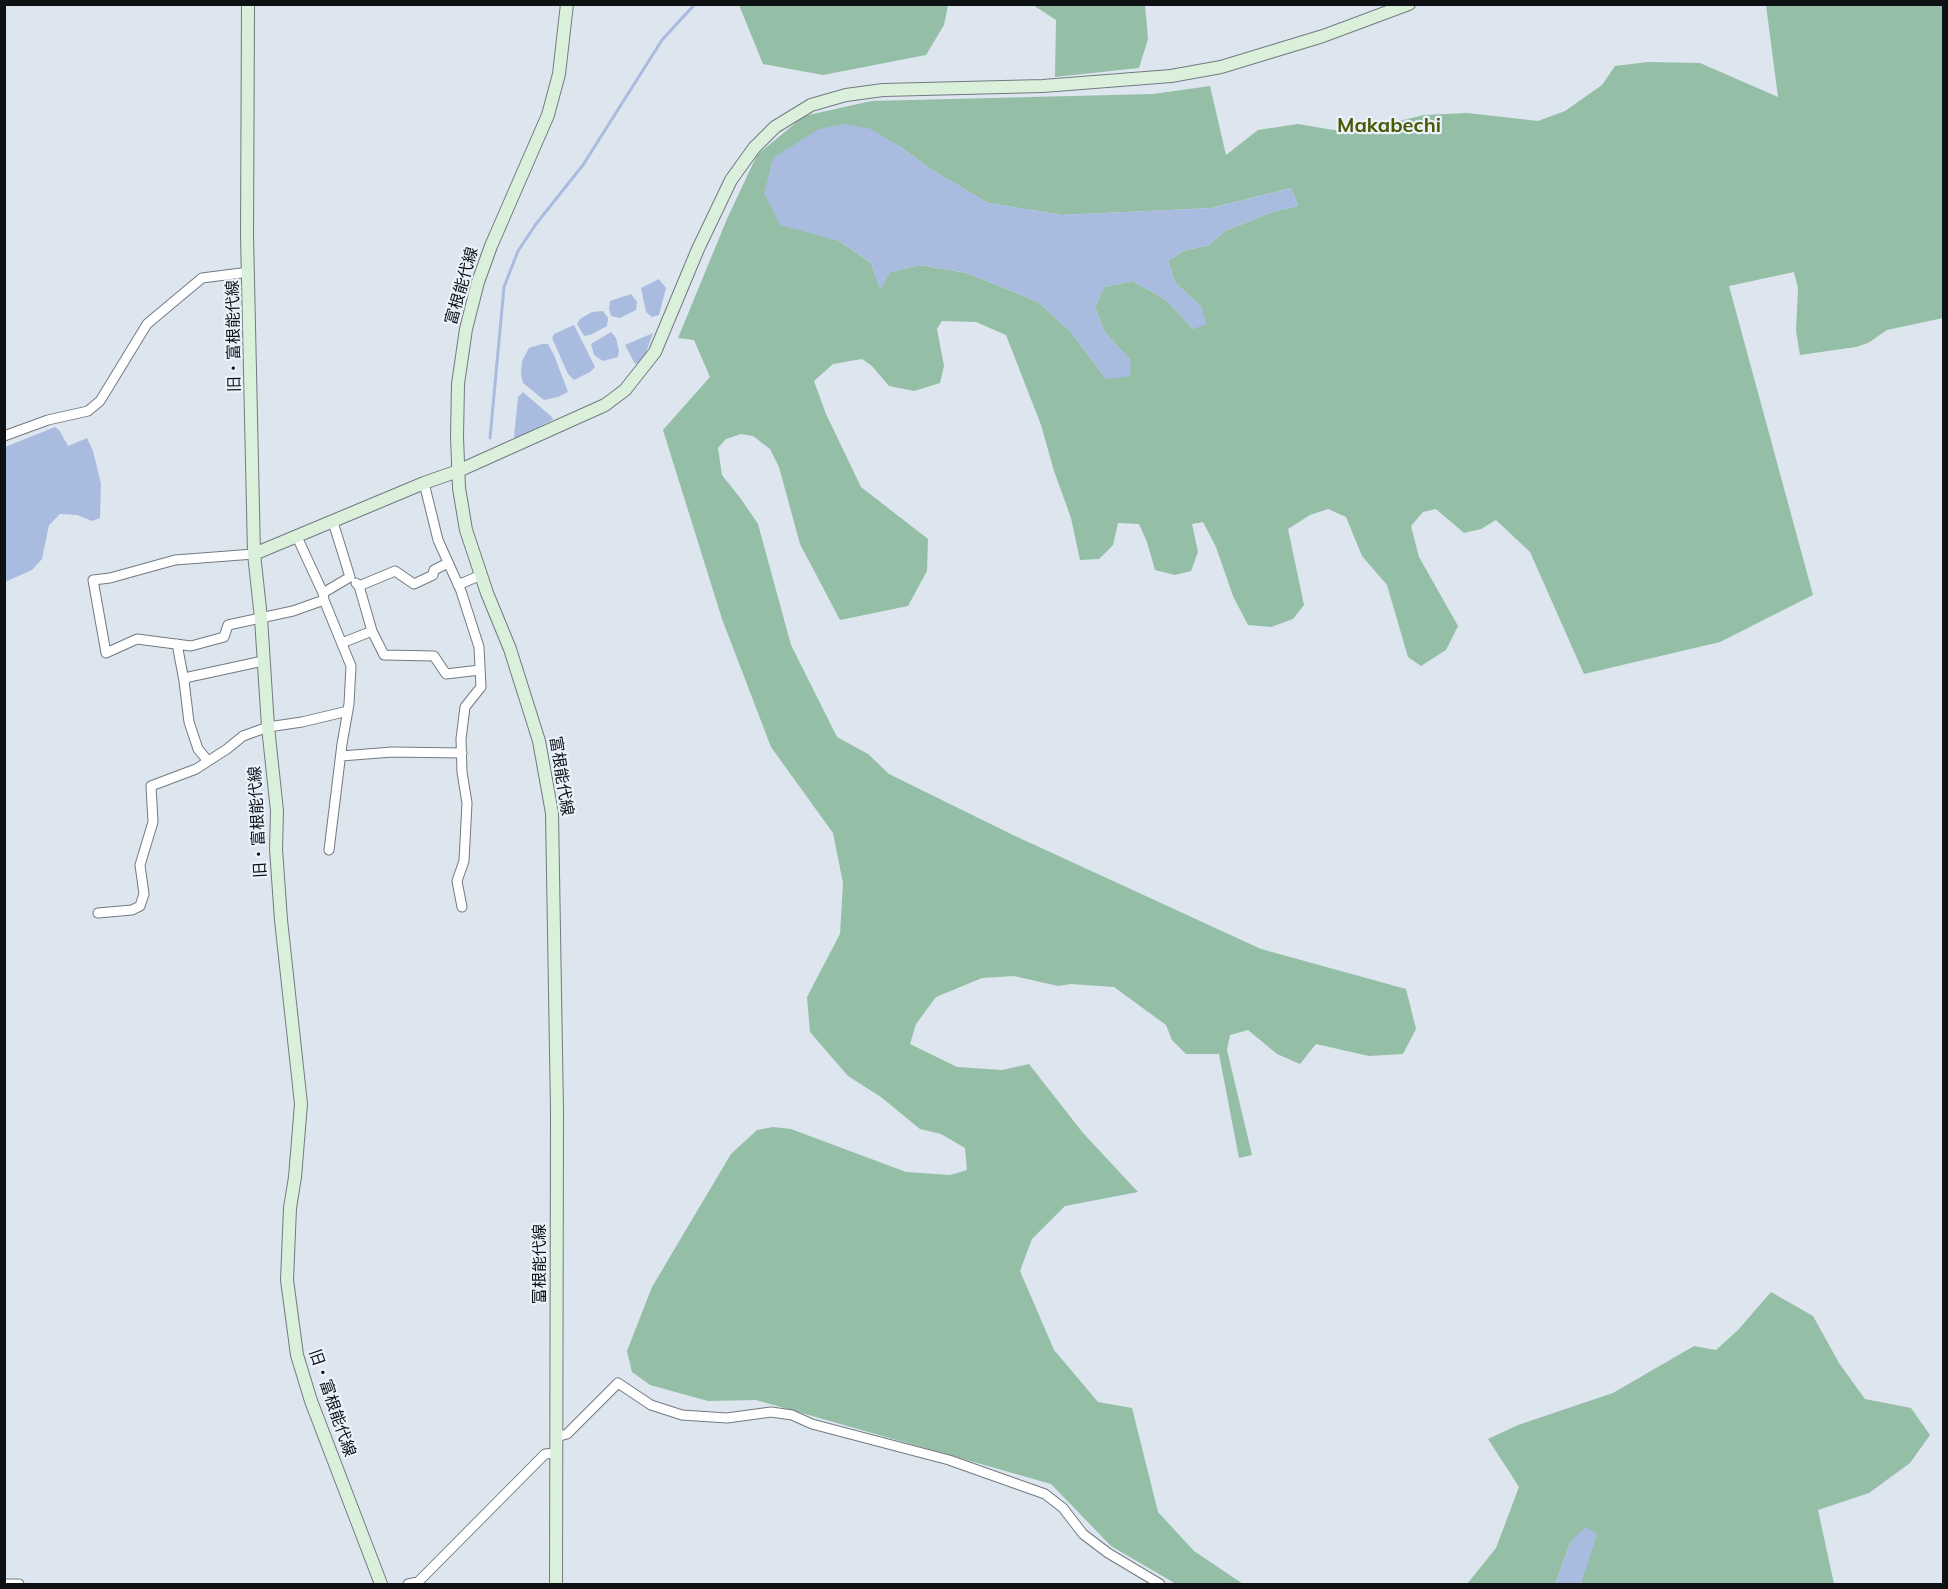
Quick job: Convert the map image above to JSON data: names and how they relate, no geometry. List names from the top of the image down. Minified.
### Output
{"streets":{"street":["富根能代線","旧・富根能代線"]},"districts":["Makabechi"]}
